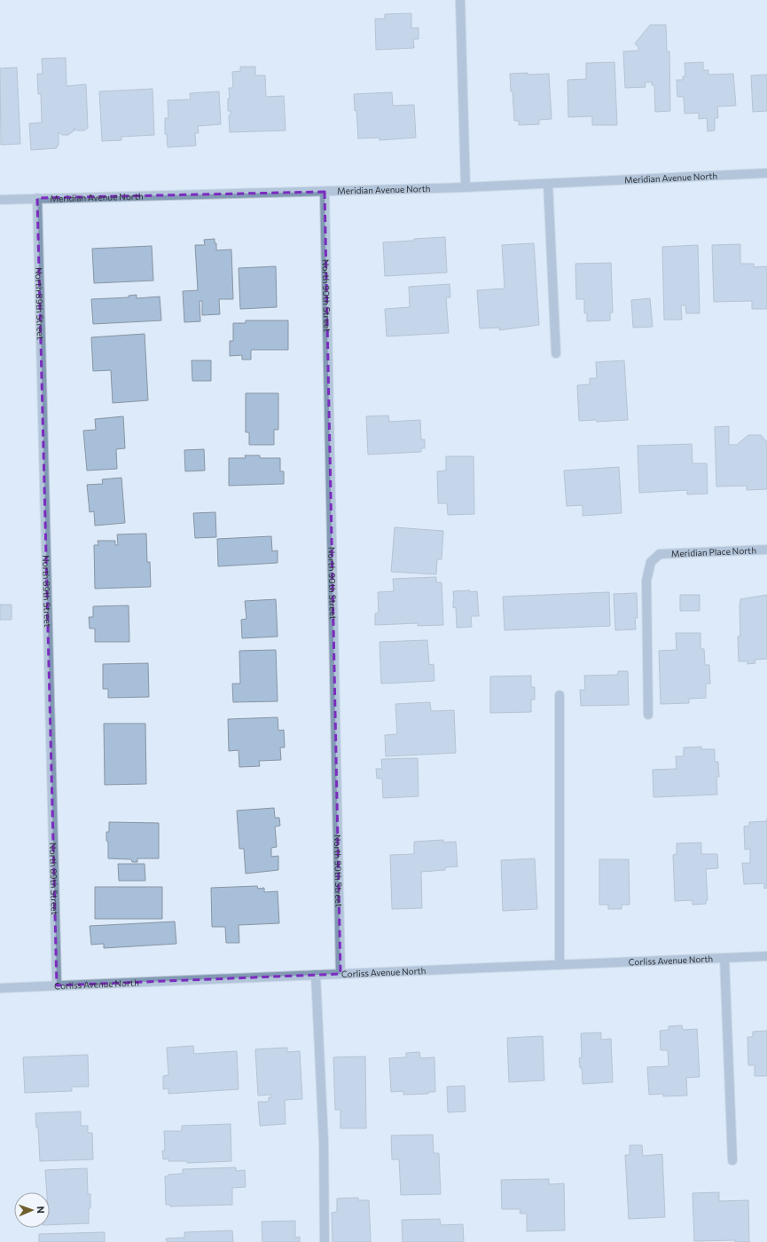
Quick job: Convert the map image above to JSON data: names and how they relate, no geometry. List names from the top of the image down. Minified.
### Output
{"streets":{"street":["Meridian Avenue North","North 90th Street","North 89th Street","Meridian Place North","Corliss Avenue North"]},"crossings":[["Meridian Avenue North","North 90th Street"],["Meridian Avenue North","North 89th Street"],["North 90th Street","Corliss Avenue North"],["North 89th Street","Corliss Avenue North"]],"north":"right"}
